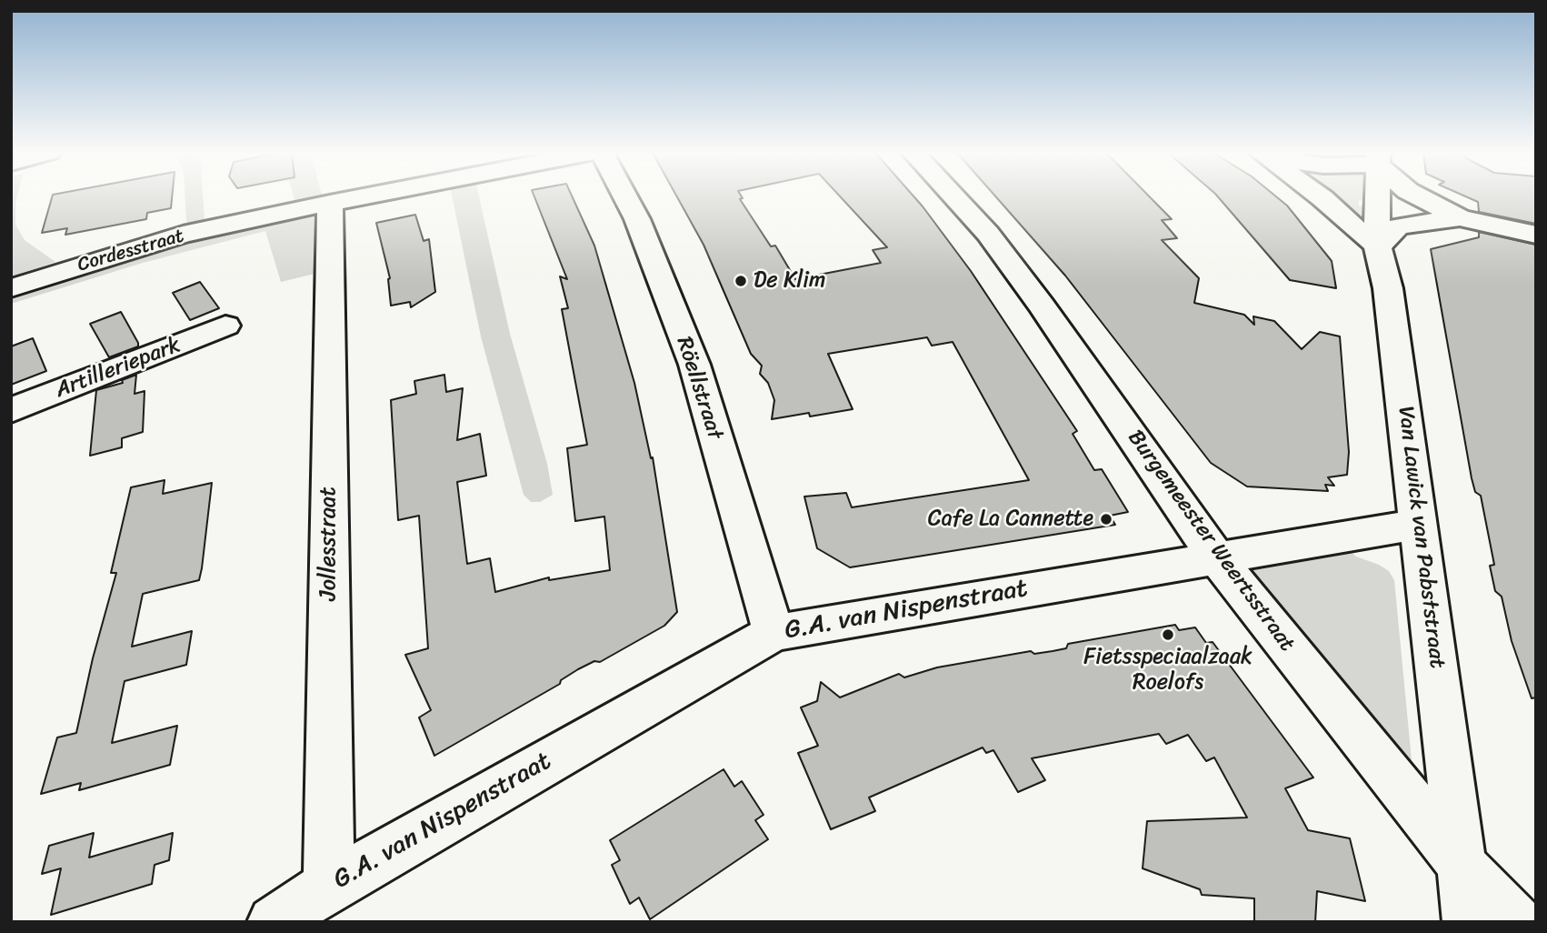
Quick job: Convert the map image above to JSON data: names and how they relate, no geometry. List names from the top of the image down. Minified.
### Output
{"streets":{"street":["Cordesstraat","Artilleriepark","Röellstraat","Van Lawick van Pabststraat","Burgemeester Weertsstraat","Jollesstraat","G.A. van Nispenstraat"]},"crossings":[["Cordesstraat","Jollesstraat"],["Röellstraat","G.A. van Nispenstraat"],["Van Lawick van Pabststraat","Burgemeester Weertsstraat"],["Van Lawick van Pabststraat","G.A. van Nispenstraat"],["Burgemeester Weertsstraat","G.A. van Nispenstraat"],["Jollesstraat","G.A. van Nispenstraat"]],"places":["De Klim","Cafe La Cannette","Fietsspeciaalzaak Roelofs"]}
